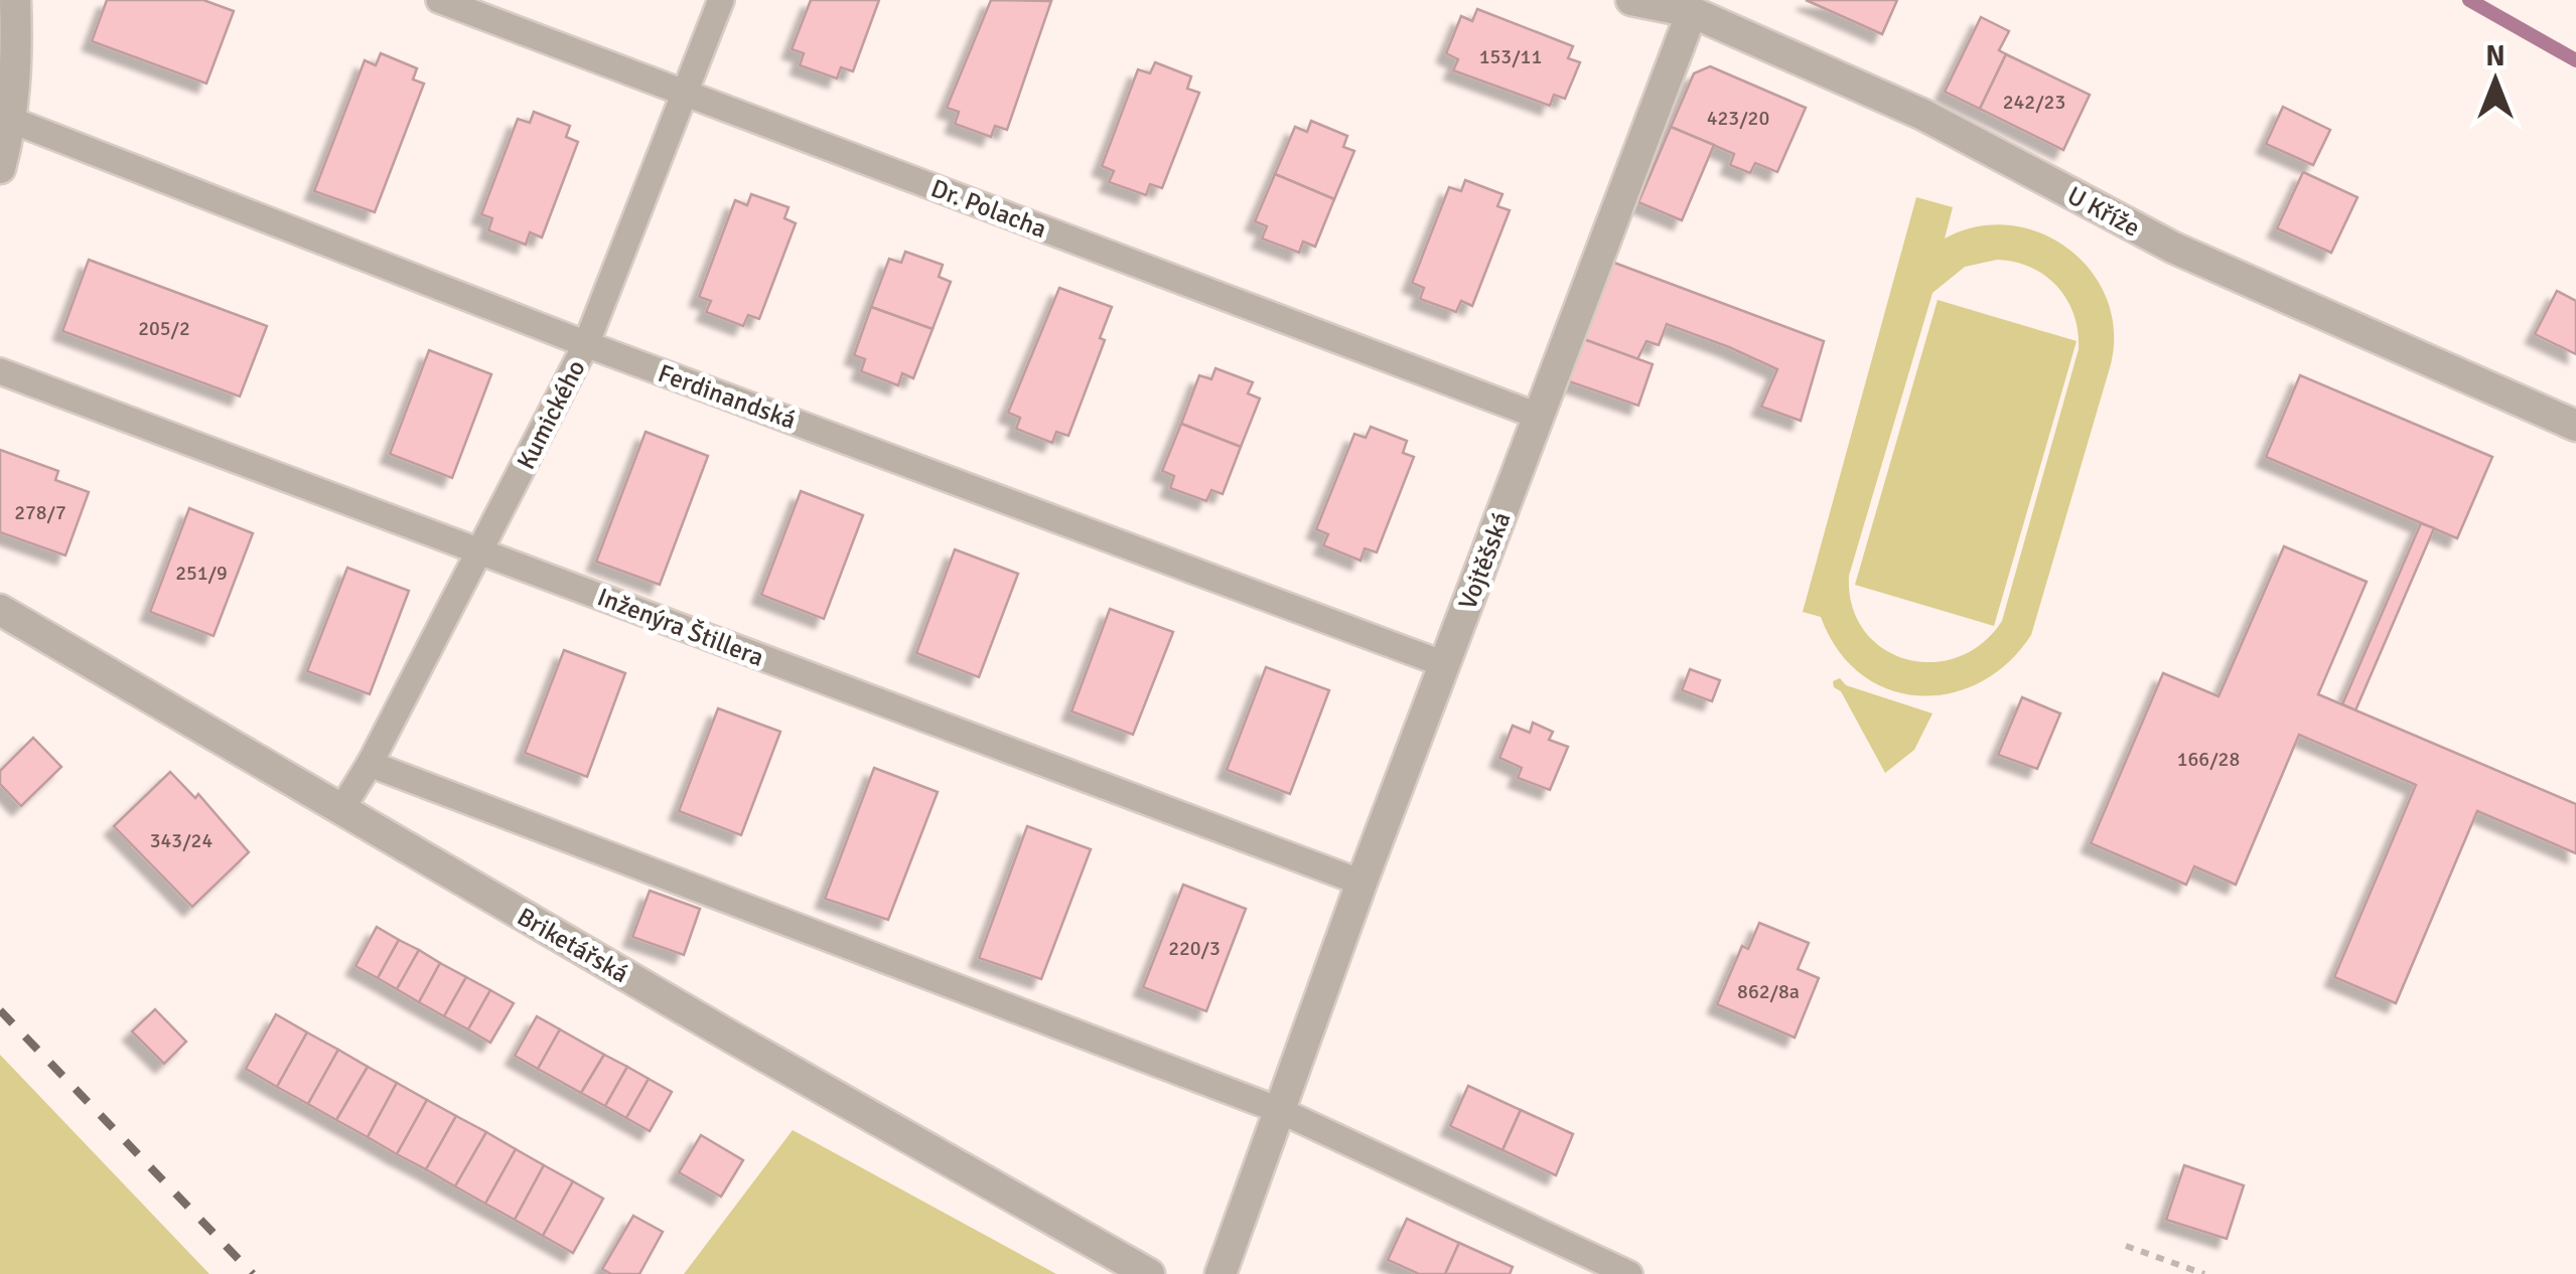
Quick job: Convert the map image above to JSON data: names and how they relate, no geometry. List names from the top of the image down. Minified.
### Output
{"streets":{"street":["U Kříže","Vojtěšská","Briketářská"],"lane":["Dr. Polacha","Ferdinandská","Kumického","Inženýra Štillera"]},"crossings":[["Dr. Polacha","Kumického"],["Dr. Polacha","Vojtěšská"],["U Kříže","Vojtěšská"],["Ferdinandská","Kumického"],["Ferdinandská","Vojtěšská"],["Kumického","Inženýra Štillera"],["Kumického","Briketářská"],["Vojtěšská","Inženýra Štillera"]],"house_numbers":["153/11","242/23","423/20","205/2","278/7","251/9","166/28","343/24","220/3","862/8a"],"north":"top"}
